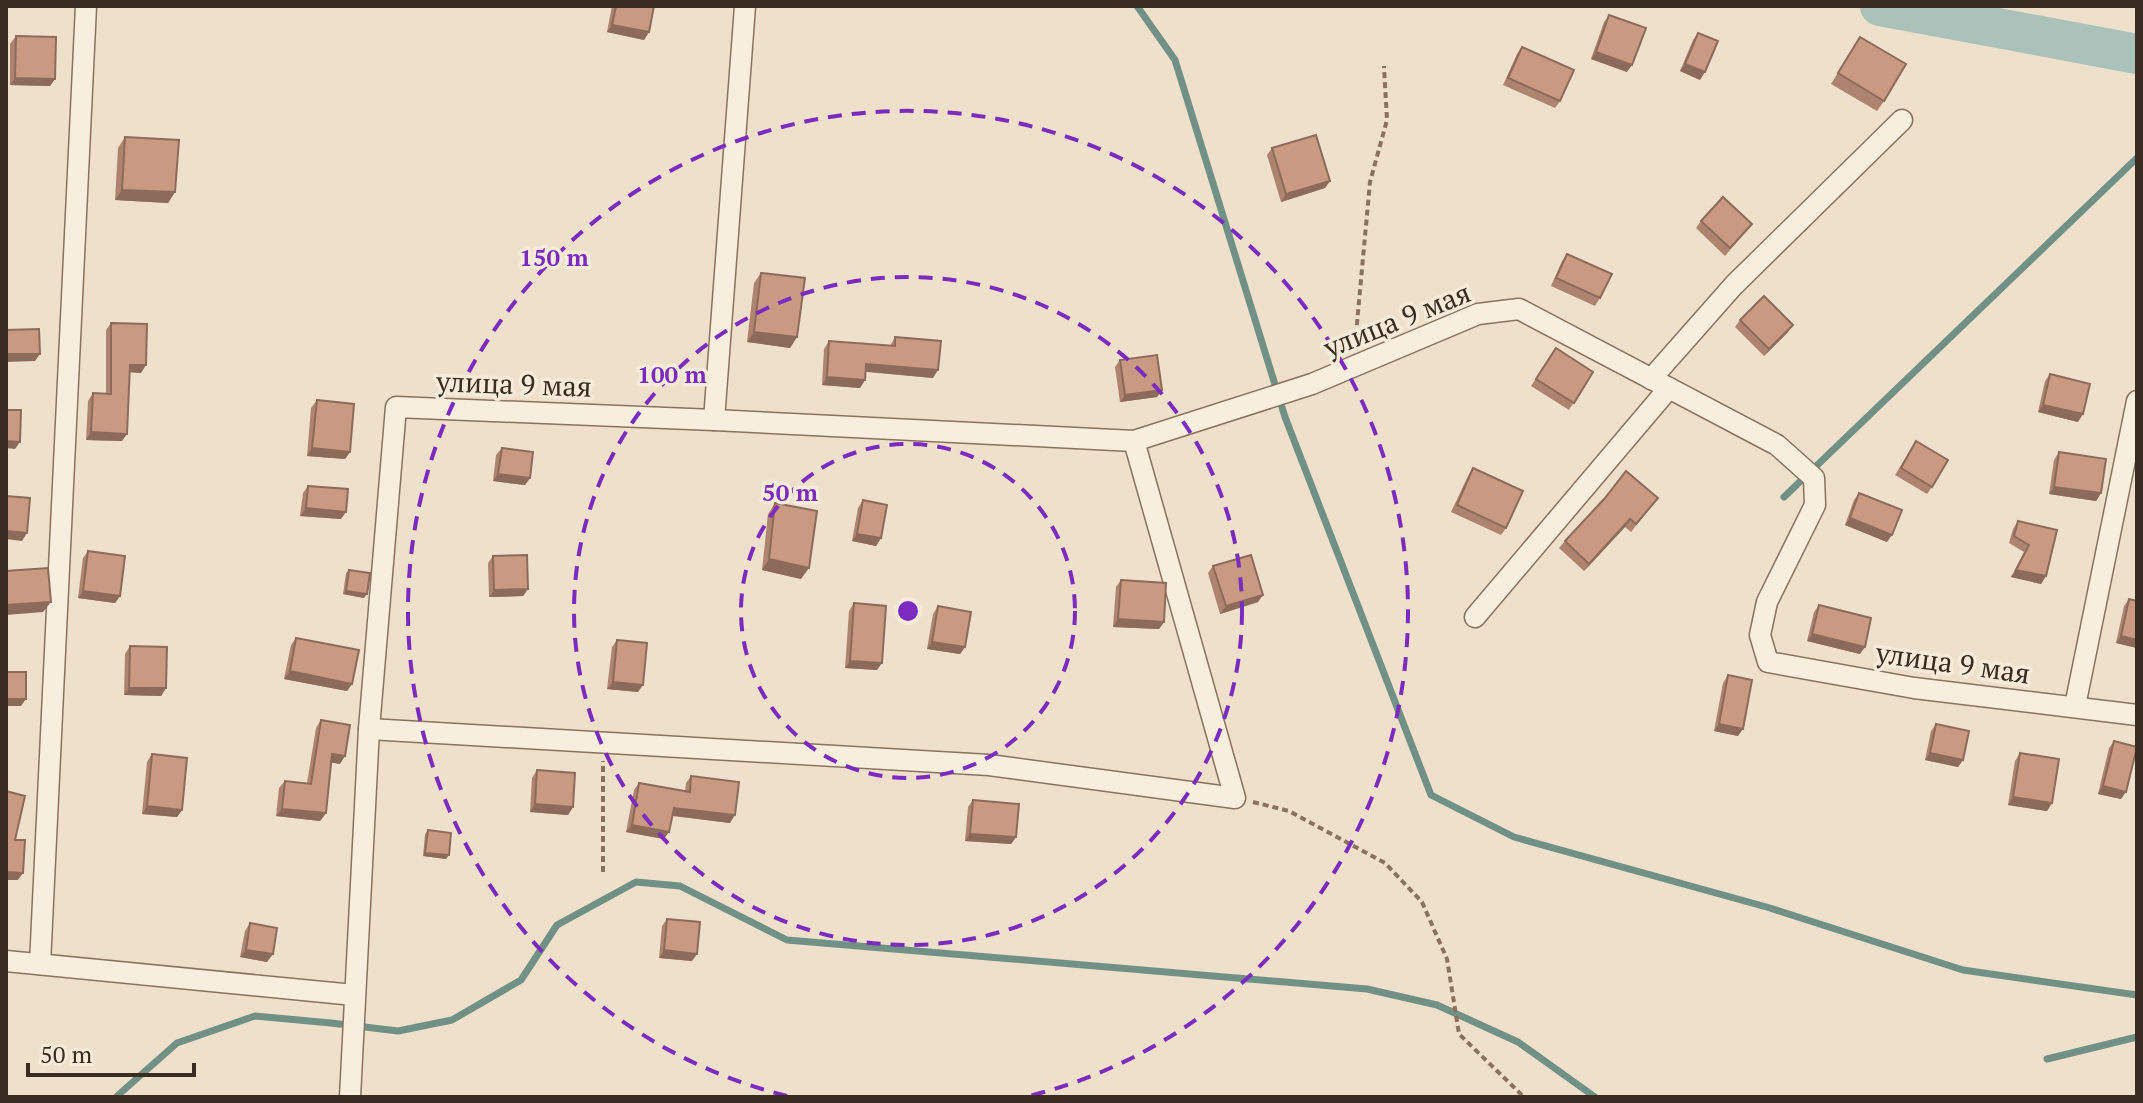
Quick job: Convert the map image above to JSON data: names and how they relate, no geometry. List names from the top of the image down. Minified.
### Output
{"streets":{"street":["улица 9 мая"]},"scale_bar":"50 m","rings":["150 m","100 m","50 m"]}
